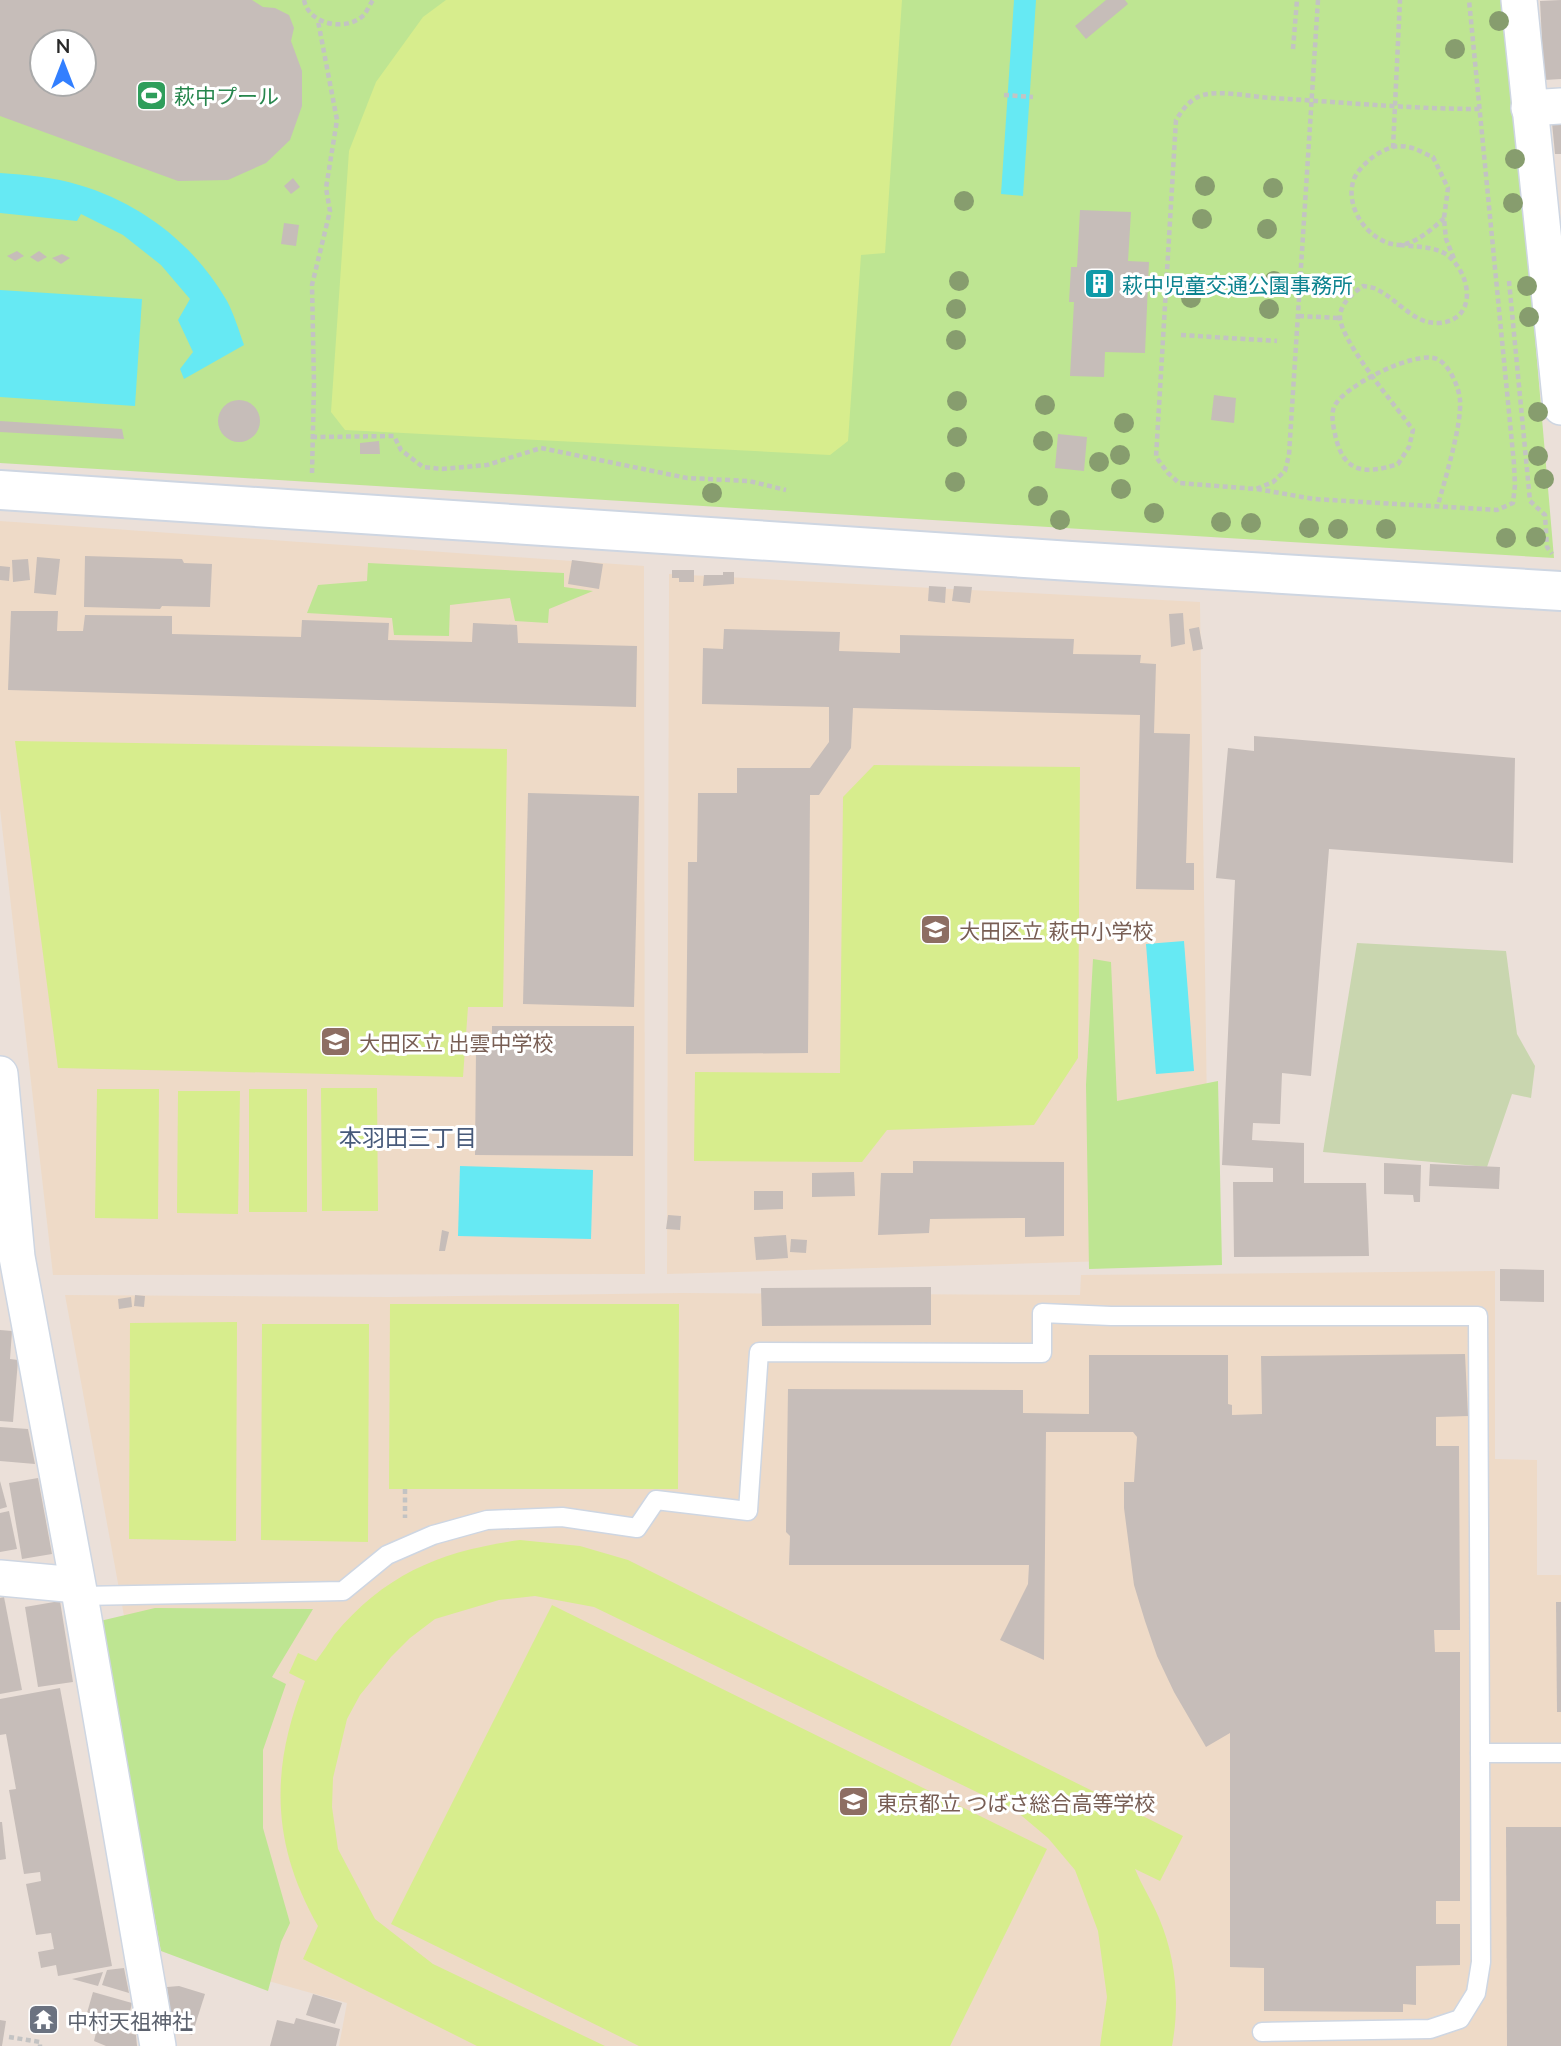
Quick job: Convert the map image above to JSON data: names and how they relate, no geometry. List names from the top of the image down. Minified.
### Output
{"districts":["本羽田三丁目"],"places":{"sports":["萩中プール"],"building":["萩中児童交通公園事務所"],"school or university":["大田区立 萩中小学校","大田区立 出雲中学校","東京都立 つばさ総合高等学校"],"temple":["中村天祖神社"]},"north":"top"}
